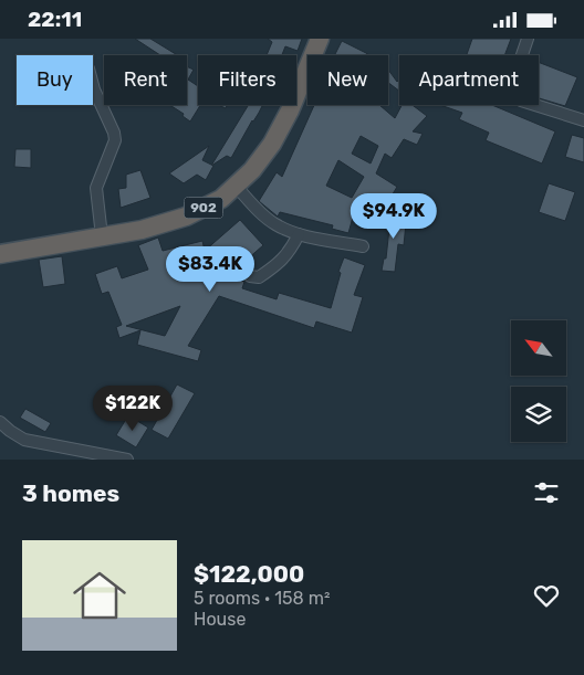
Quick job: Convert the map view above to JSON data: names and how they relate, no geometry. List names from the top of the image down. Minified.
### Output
{"streets":{"highway":["902"]},"north":"top left","page":{"status":"22:11","chip":["Buy","Rent","Filters","New","Apartment"],"price":["$94.9K","$83.4K","$122K"],"heading":"3 homes","list":[{"name":"$122,000","note":"5 rooms · 158 m² · House"}]}}
